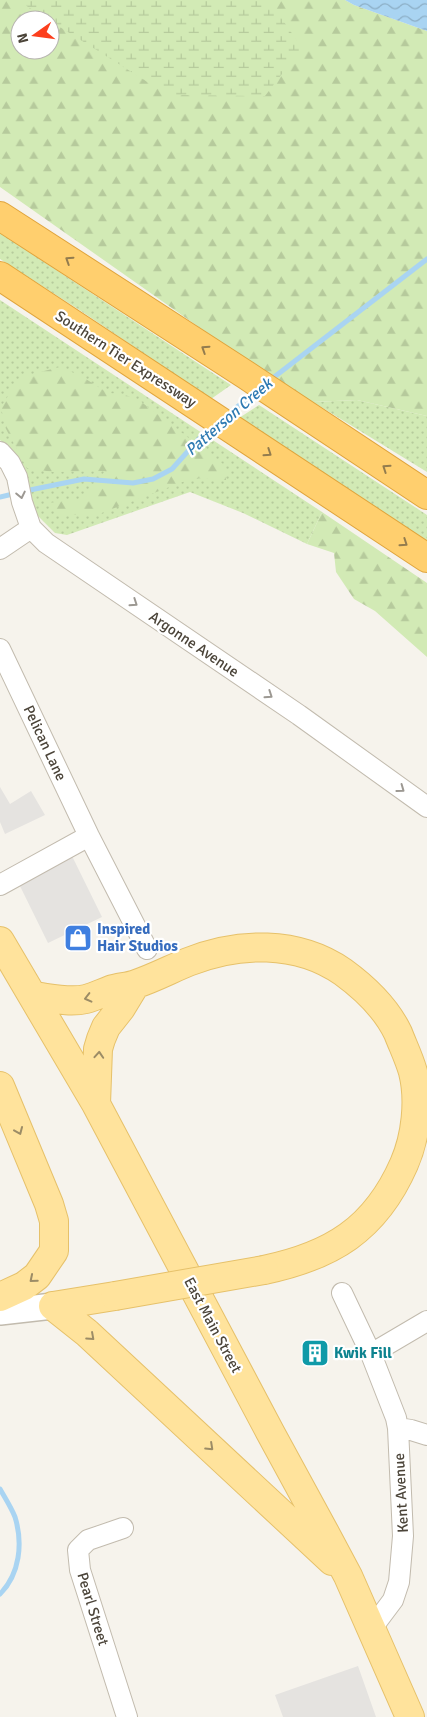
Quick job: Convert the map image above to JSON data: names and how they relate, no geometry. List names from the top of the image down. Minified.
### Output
{"streets":{"highway":["Southern Tier Expressway"],"main road":["East Main Street"],"street":["Argonne Avenue","Pelican Lane","Kent Avenue","Pearl Street"]},"crossings":[["East Main Street","Kent Avenue"]],"one_way":["Argonne Avenue"],"water":["Patterson Creek"],"places":{"shop":["Inspired Hair Studios"],"building":["Kwik Fill"]},"north":"left"}
